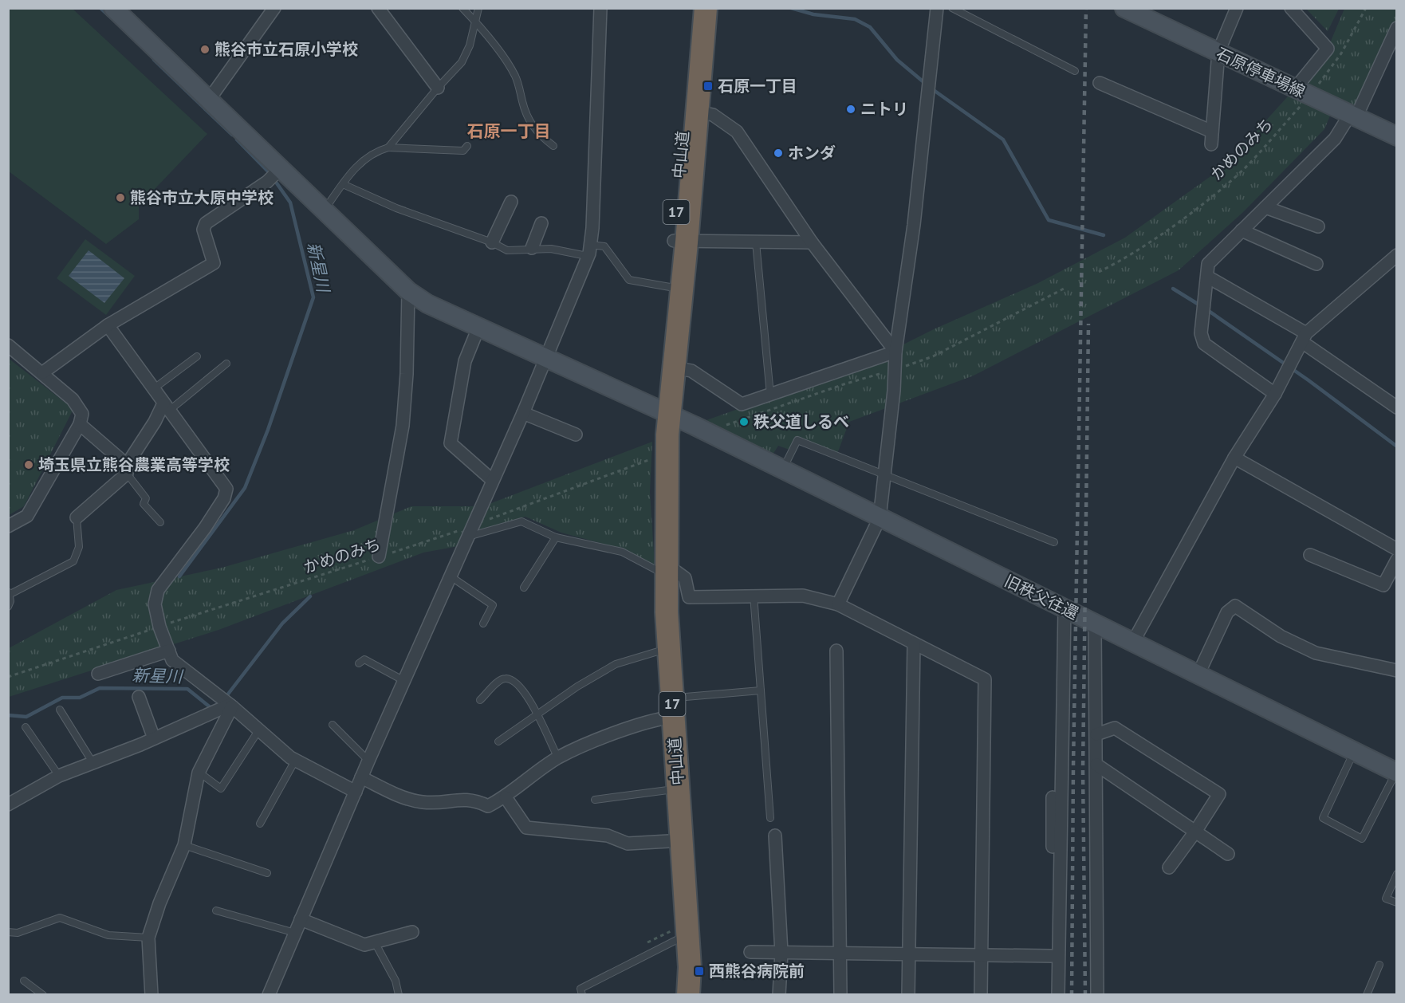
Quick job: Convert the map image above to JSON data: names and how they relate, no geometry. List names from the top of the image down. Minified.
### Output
{"streets":{"highway":["中山道","17"],"street":["石原停車場線","旧秩父往還"],"path":["かめのみち"]},"crossings":[["石原停車場線","かめのみち"],["中山道","旧秩父往還"]],"districts":["石原一丁目"],"water":["新星川"],"places":{"other":["熊谷市立石原小学校","ニトリ","ホンダ","熊谷市立大原中学校","秩父道しるべ","埼玉県立熊谷農業高等学校"],"transit":["石原一丁目","西熊谷病院前"]}}
